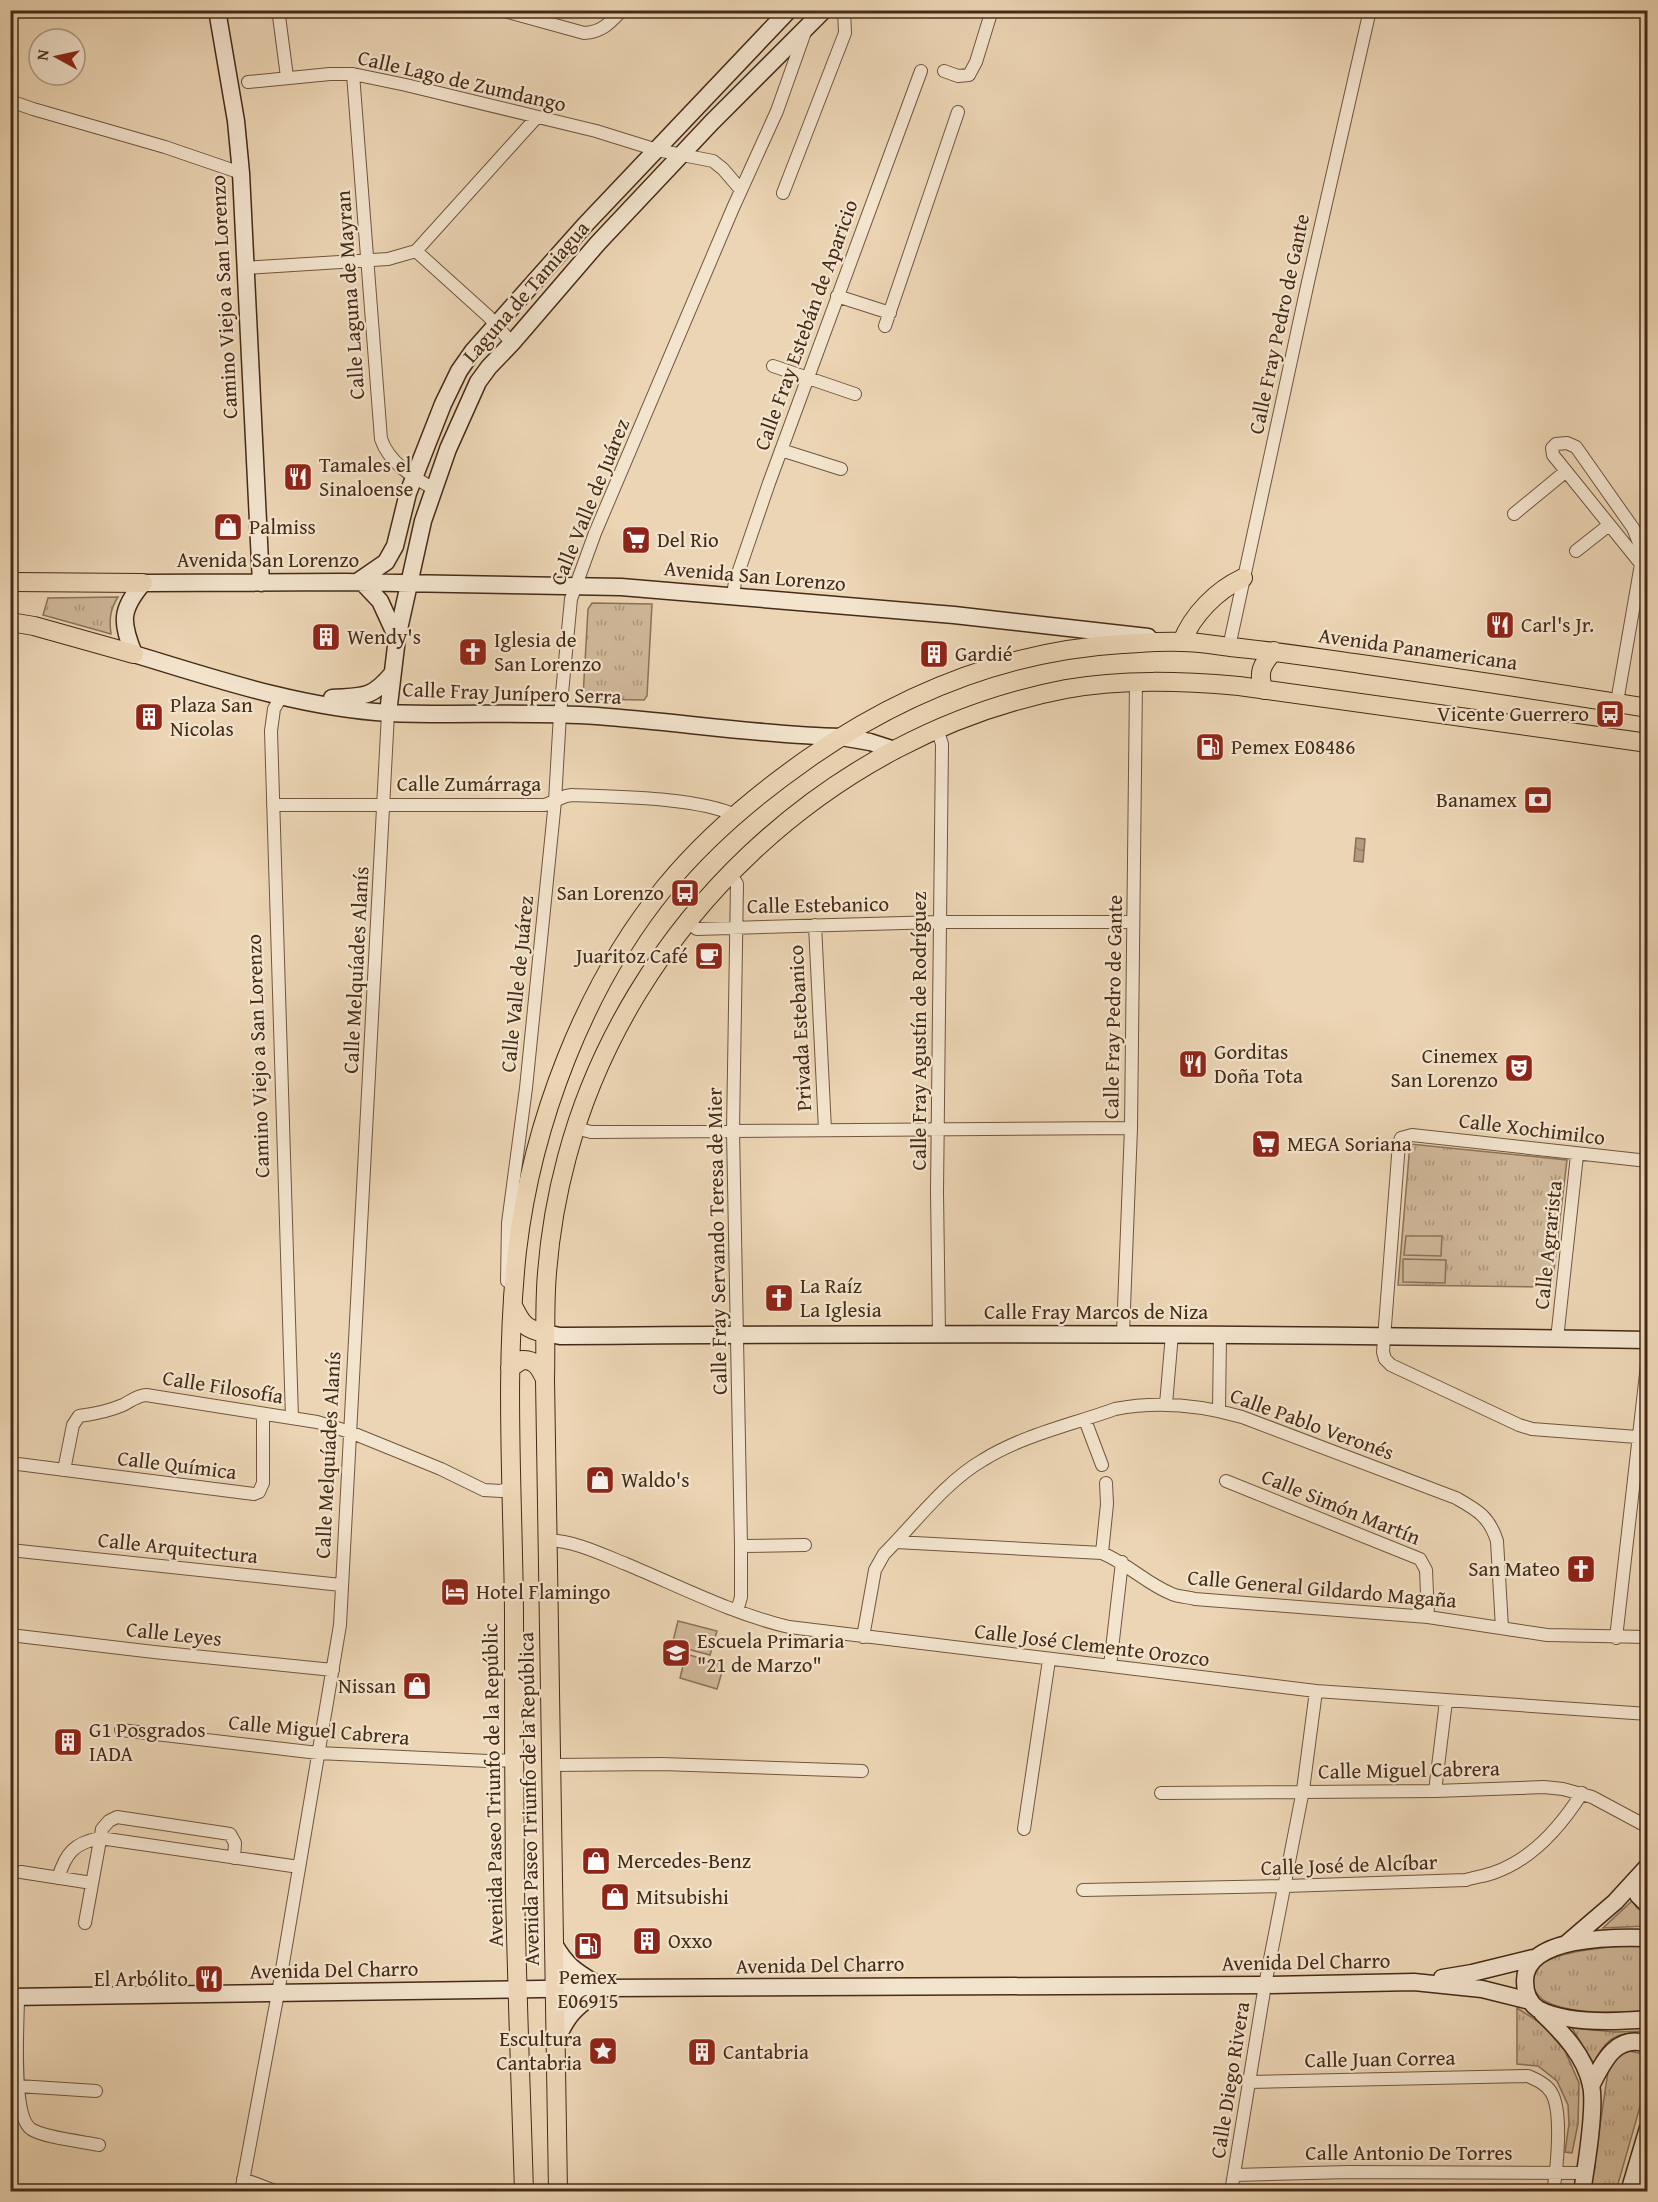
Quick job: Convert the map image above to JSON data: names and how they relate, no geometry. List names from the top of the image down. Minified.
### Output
{"streets":{"main road":["Avenida Panamericana","Avenida Paseo Triunfo de la Repúblic","Avenida Paseo Triunfo de la República"],"street":["Calle Lago de Zumdango","Laguna de Tamiagua","Calle Laguna de Mayran","Camino Viejo a San Lorenzo","Calle Fray Pedro de Gante","Calle Fray Estebán de Aparicio","Calle Valle de Juárez","Avenida San Lorenzo","Calle Fray Junípero Serra","Calle Zumárraga","Calle Estebanico","Calle Melquíades Alanís","Privada Estebanico","Calle Fray Agustín de Rodríguez","Calle Xochimilco","Calle Fray Servando Teresa de Mier","Calle Agrarista","Calle Fray Marcos de Niza","Calle Filosofía","Calle Pablo Veronés","Calle Química","Calle Simón Martín","Calle Arquitectura","Calle General Gildardo Magaña","Calle Leyes","Calle José Clemente Orozco","Calle Miguel Cabrera","Calle José de Alcíbar","Avenida Del Charro","Calle Juan Correa","Calle Diego Rivera","Calle Antonio De Torres"]},"crossings":[["Calle Lago de Zumdango","Laguna de Tamiagua"],["Calle Lago de Zumdango","Calle Laguna de Mayran"],["Calle Lago de Zumdango","Calle Valle de Juárez"],["Laguna de Tamiagua","Calle Laguna de Mayran"],["Laguna de Tamiagua","Calle Valle de Juárez"],["Laguna de Tamiagua","Avenida San Lorenzo"],["Laguna de Tamiagua","Calle Fray Junípero Serra"],["Laguna de Tamiagua","Calle Melquíades Alanís"],["Camino Viejo a San Lorenzo","Avenida San Lorenzo"],["Camino Viejo a San Lorenzo","Calle Fray Junípero Serra"],["Camino Viejo a San Lorenzo","Calle Zumárraga"],["Camino Viejo a San Lorenzo","Calle Filosofía"],["Calle Fray Pedro de Gante","Avenida Panamericana"],["Calle Fray Pedro de Gante","Calle Estebanico"],["Calle Fray Pedro de Gante","Calle Fray Marcos de Niza"],["Calle Fray Pedro de Gante","Avenida Paseo Triunfo de la República"],["Calle Fray Estebán de Aparicio","Avenida San Lorenzo"],["Calle Valle de Juárez","Avenida San Lorenzo"],["Calle Valle de Juárez","Calle Fray Junípero Serra"],["Calle Valle de Juárez","Calle Zumárraga"],["Calle Valle de Juárez","Avenida Paseo Triunfo de la Repúblic"],["Avenida San Lorenzo","Avenida Panamericana"],["Avenida San Lorenzo","Avenida Paseo Triunfo de la Repúblic"],["Avenida Panamericana","Avenida Paseo Triunfo de la Repúblic"],["Calle Fray Junípero Serra","Calle Melquíades Alanís"],["Calle Fray Junípero Serra","Avenida Paseo Triunfo de la Repúblic"],["Calle Fray Junípero Serra","Avenida Paseo Triunfo de la República"],["Calle Zumárraga","Calle Melquíades Alanís"],["Calle Zumárraga","Avenida Paseo Triunfo de la Repúblic"],["Calle Estebanico","Privada Estebanico"],["Calle Estebanico","Calle Fray Agustín de Rodríguez"],["Calle Estebanico","Calle Fray Servando Teresa de Mier"],["Calle Estebanico","Avenida Paseo Triunfo de la República"],["Calle Melquíades Alanís","Calle Filosofía"],["Calle Melquíades Alanís","Calle Arquitectura"],["Calle Melquíades Alanís","Calle Leyes"],["Calle Melquíades Alanís","Calle Miguel Cabrera"],["Calle Melquíades Alanís","Avenida Del Charro"],["Calle Fray Agustín de Rodríguez","Calle Fray Marcos de Niza"],["Calle Fray Agustín de Rodríguez","Avenida Paseo Triunfo de la República"],["Calle Xochimilco","Calle Agrarista"],["Calle Xochimilco","Calle Fray Marcos de Niza"],["Calle Fray Servando Teresa de Mier","Calle Fray Marcos de Niza"],["Calle Fray Servando Teresa de Mier","Calle José Clemente Orozco"],["Calle Fray Servando Teresa de Mier","Avenida Paseo Triunfo de la República"],["Calle Agrarista","Calle Fray Marcos de Niza"],["Calle Fray Marcos de Niza","Avenida Paseo Triunfo de la República"],["Calle Filosofía","Calle Química"],["Calle Pablo Veronés","Calle General Gildardo Magaña"],["Calle Pablo Veronés","Calle José Clemente Orozco"],["Calle Simón Martín","Calle General Gildardo Magaña"],["Calle José Clemente Orozco","Avenida Paseo Triunfo de la República"],["Calle José Clemente Orozco","Calle Diego Rivera"],["Calle Miguel Cabrera","Avenida Paseo Triunfo de la Repúblic"],["Calle Miguel Cabrera","Calle José de Alcíbar"],["Calle Miguel Cabrera","Calle Diego Rivera"],["Avenida Paseo Triunfo de la Repúblic","Avenida Del Charro"],["Avenida Paseo Triunfo de la República","Avenida Del Charro"],["Calle José de Alcíbar","Calle Diego Rivera"],["Avenida Del Charro","Calle Diego Rivera"],["Calle Juan Correa","Calle Diego Rivera"],["Calle Juan Correa","Calle Antonio De Torres"],["Calle Diego Rivera","Calle Antonio De Torres"]],"places":{"restaurant":["Tamales el Sinaloense","Carl's Jr.","Gorditas Doña Tota","El Arbólito"],"shop":["Palmiss","Waldo's","Nissan","Mercedes-Benz","Mitsubishi"],"supermarket":["Del Rio","MEGA Soriana"],"building":["Wendy's","Gardié","Plaza San Nicolas","G1 Posgrados IADA","Oxxo","Cantabria"],"church":["Iglesia de San Lorenzo","La Raíz La Iglesia","San Mateo"],"bus stop":["Vicente Guerrero","San Lorenzo"],"fuel station":["Pemex E08486","Pemex E06915"],"bank":["Banamex"],"cafe":["Juaritoz Café"],"theatre":["Cinemex San Lorenzo"],"hotel":["Hotel Flamingo"],"school or university":["Escuela Primaria \"21 de Marzo\""],"place":["Escultura Cantabria"]},"north":"left"}
